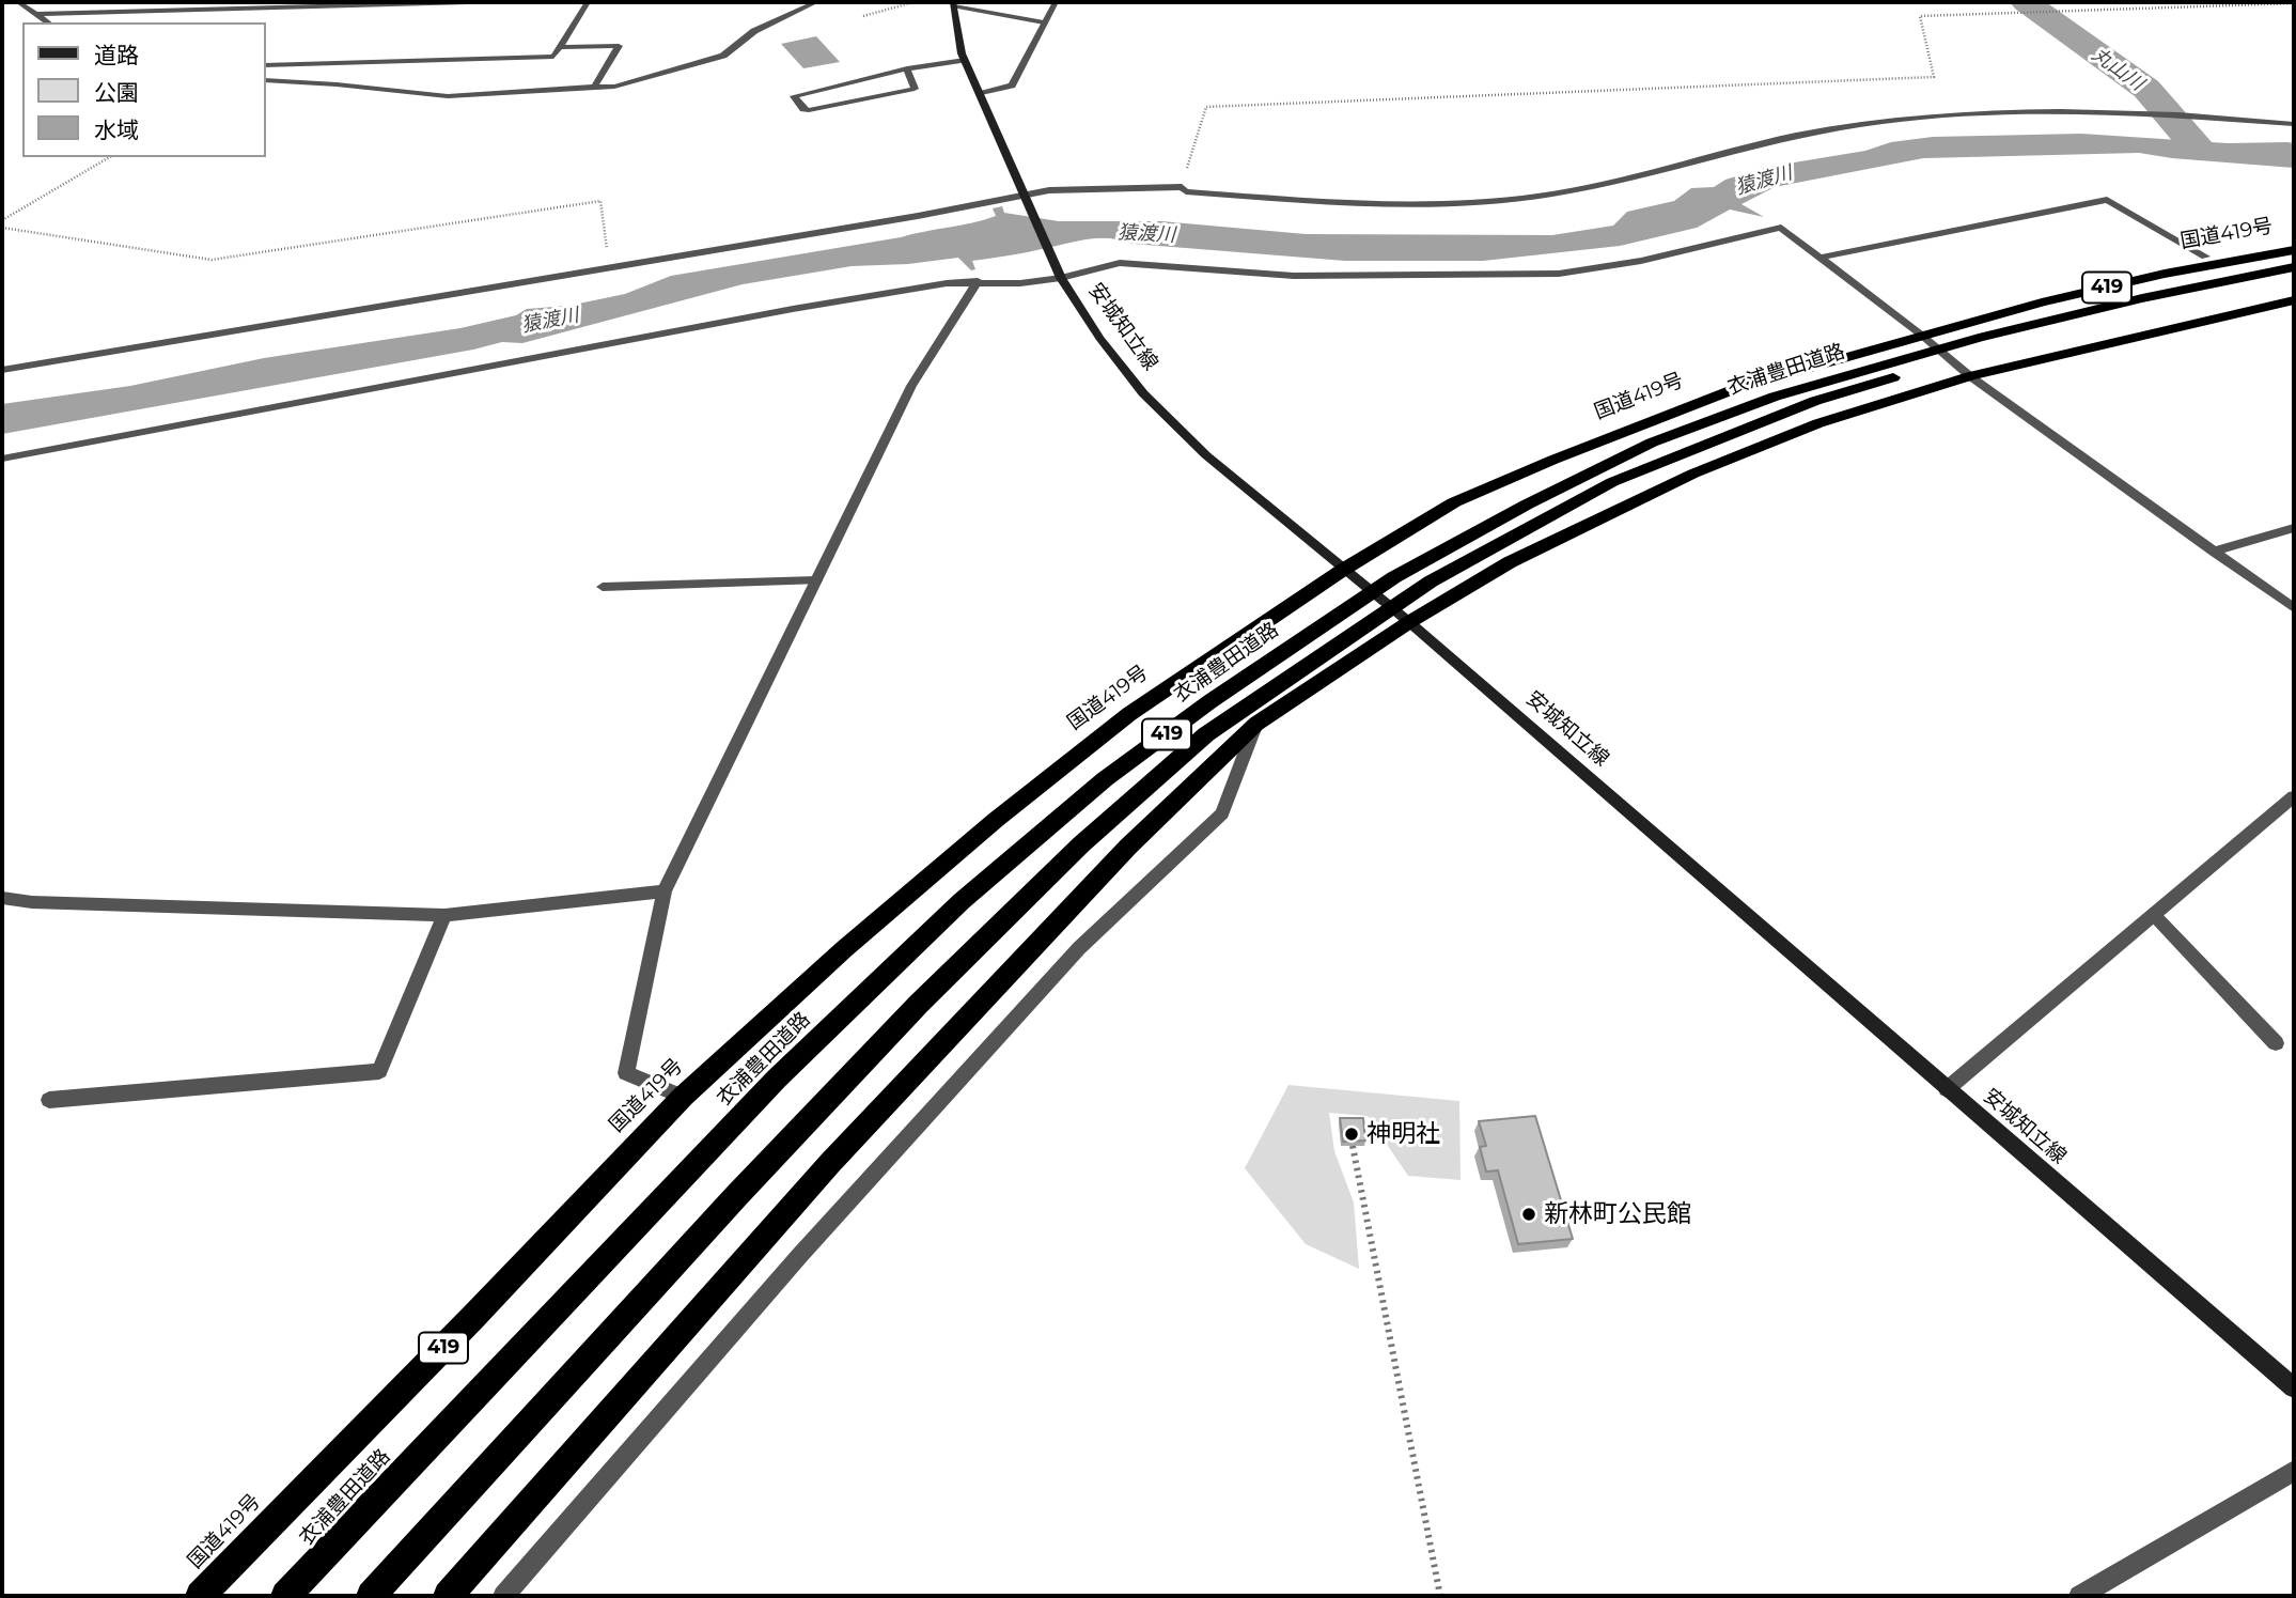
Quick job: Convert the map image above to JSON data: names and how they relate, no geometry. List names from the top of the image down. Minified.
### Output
{"streets":{"highway":["国道419号","419","衣浦豊田道路"],"main road":["安城知立線"]},"crossings":[["国道419号","安城知立線"],["419","安城知立線"]],"water":["丸山川","猿渡川"],"places":["神明社","新林町公民館"],"legend":["道路","公園","水域"]}
